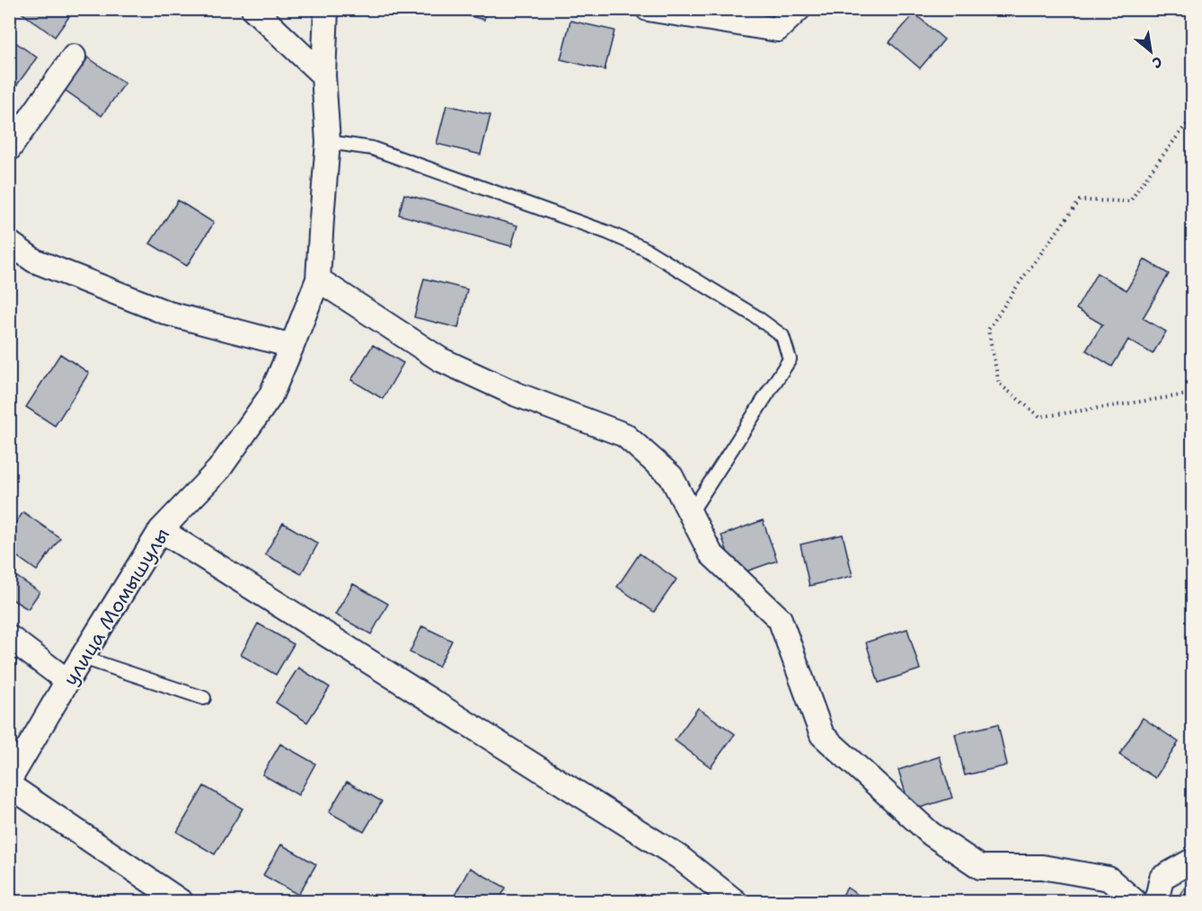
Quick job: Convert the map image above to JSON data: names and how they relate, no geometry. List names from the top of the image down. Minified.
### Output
{"streets":{"street":["улица Момышулы"]},"north":"bottom right"}
